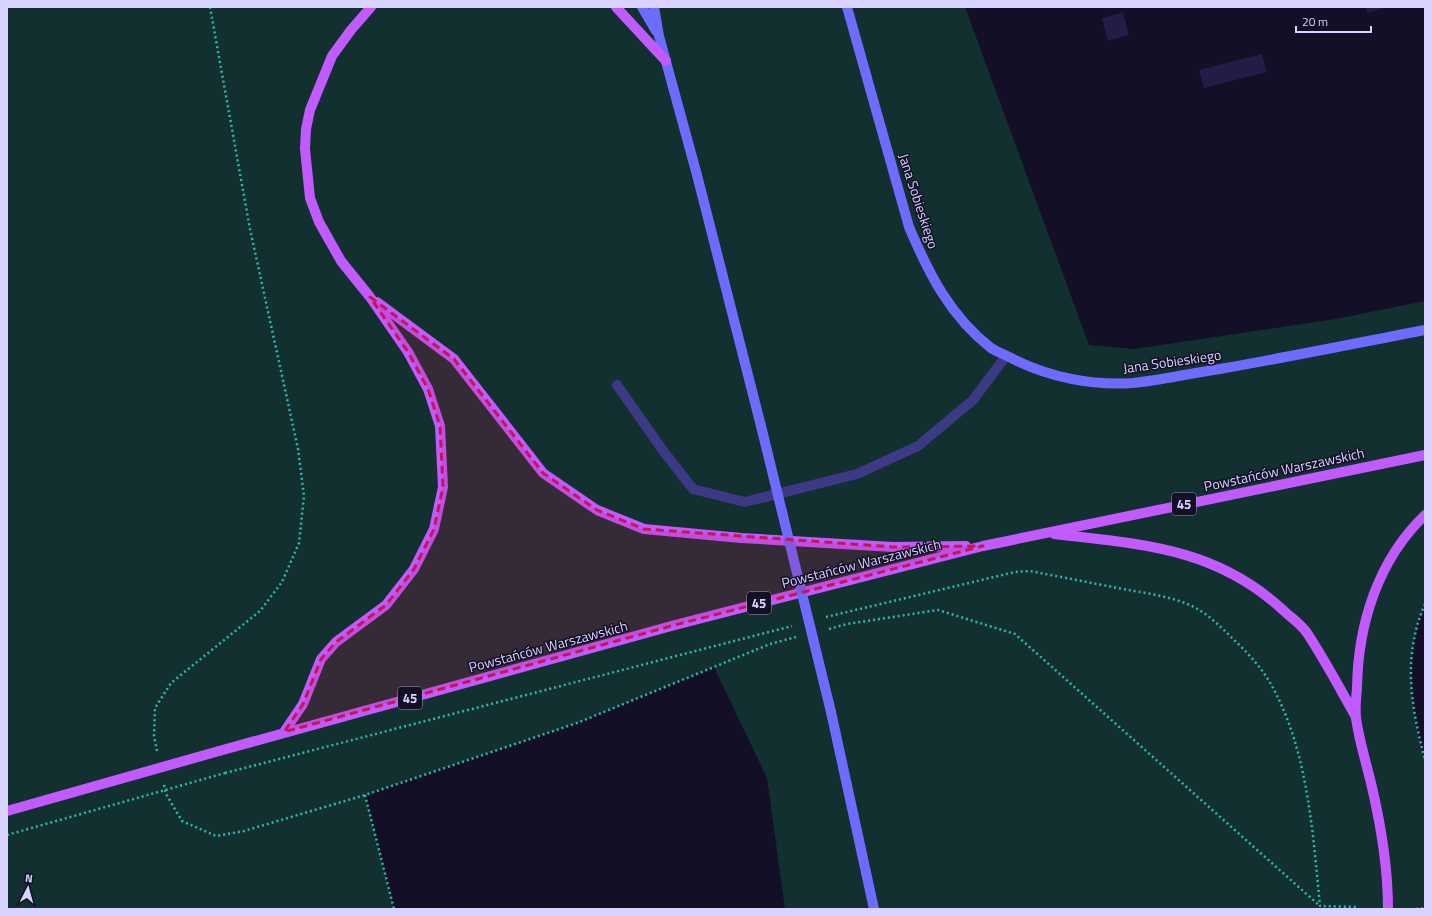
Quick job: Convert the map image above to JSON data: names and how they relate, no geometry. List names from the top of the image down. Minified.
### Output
{"streets":{"main road":["Jana Sobieskiego","Powstańców Warszawskich","45"]},"scale_bar":"20 m","north":"top"}
